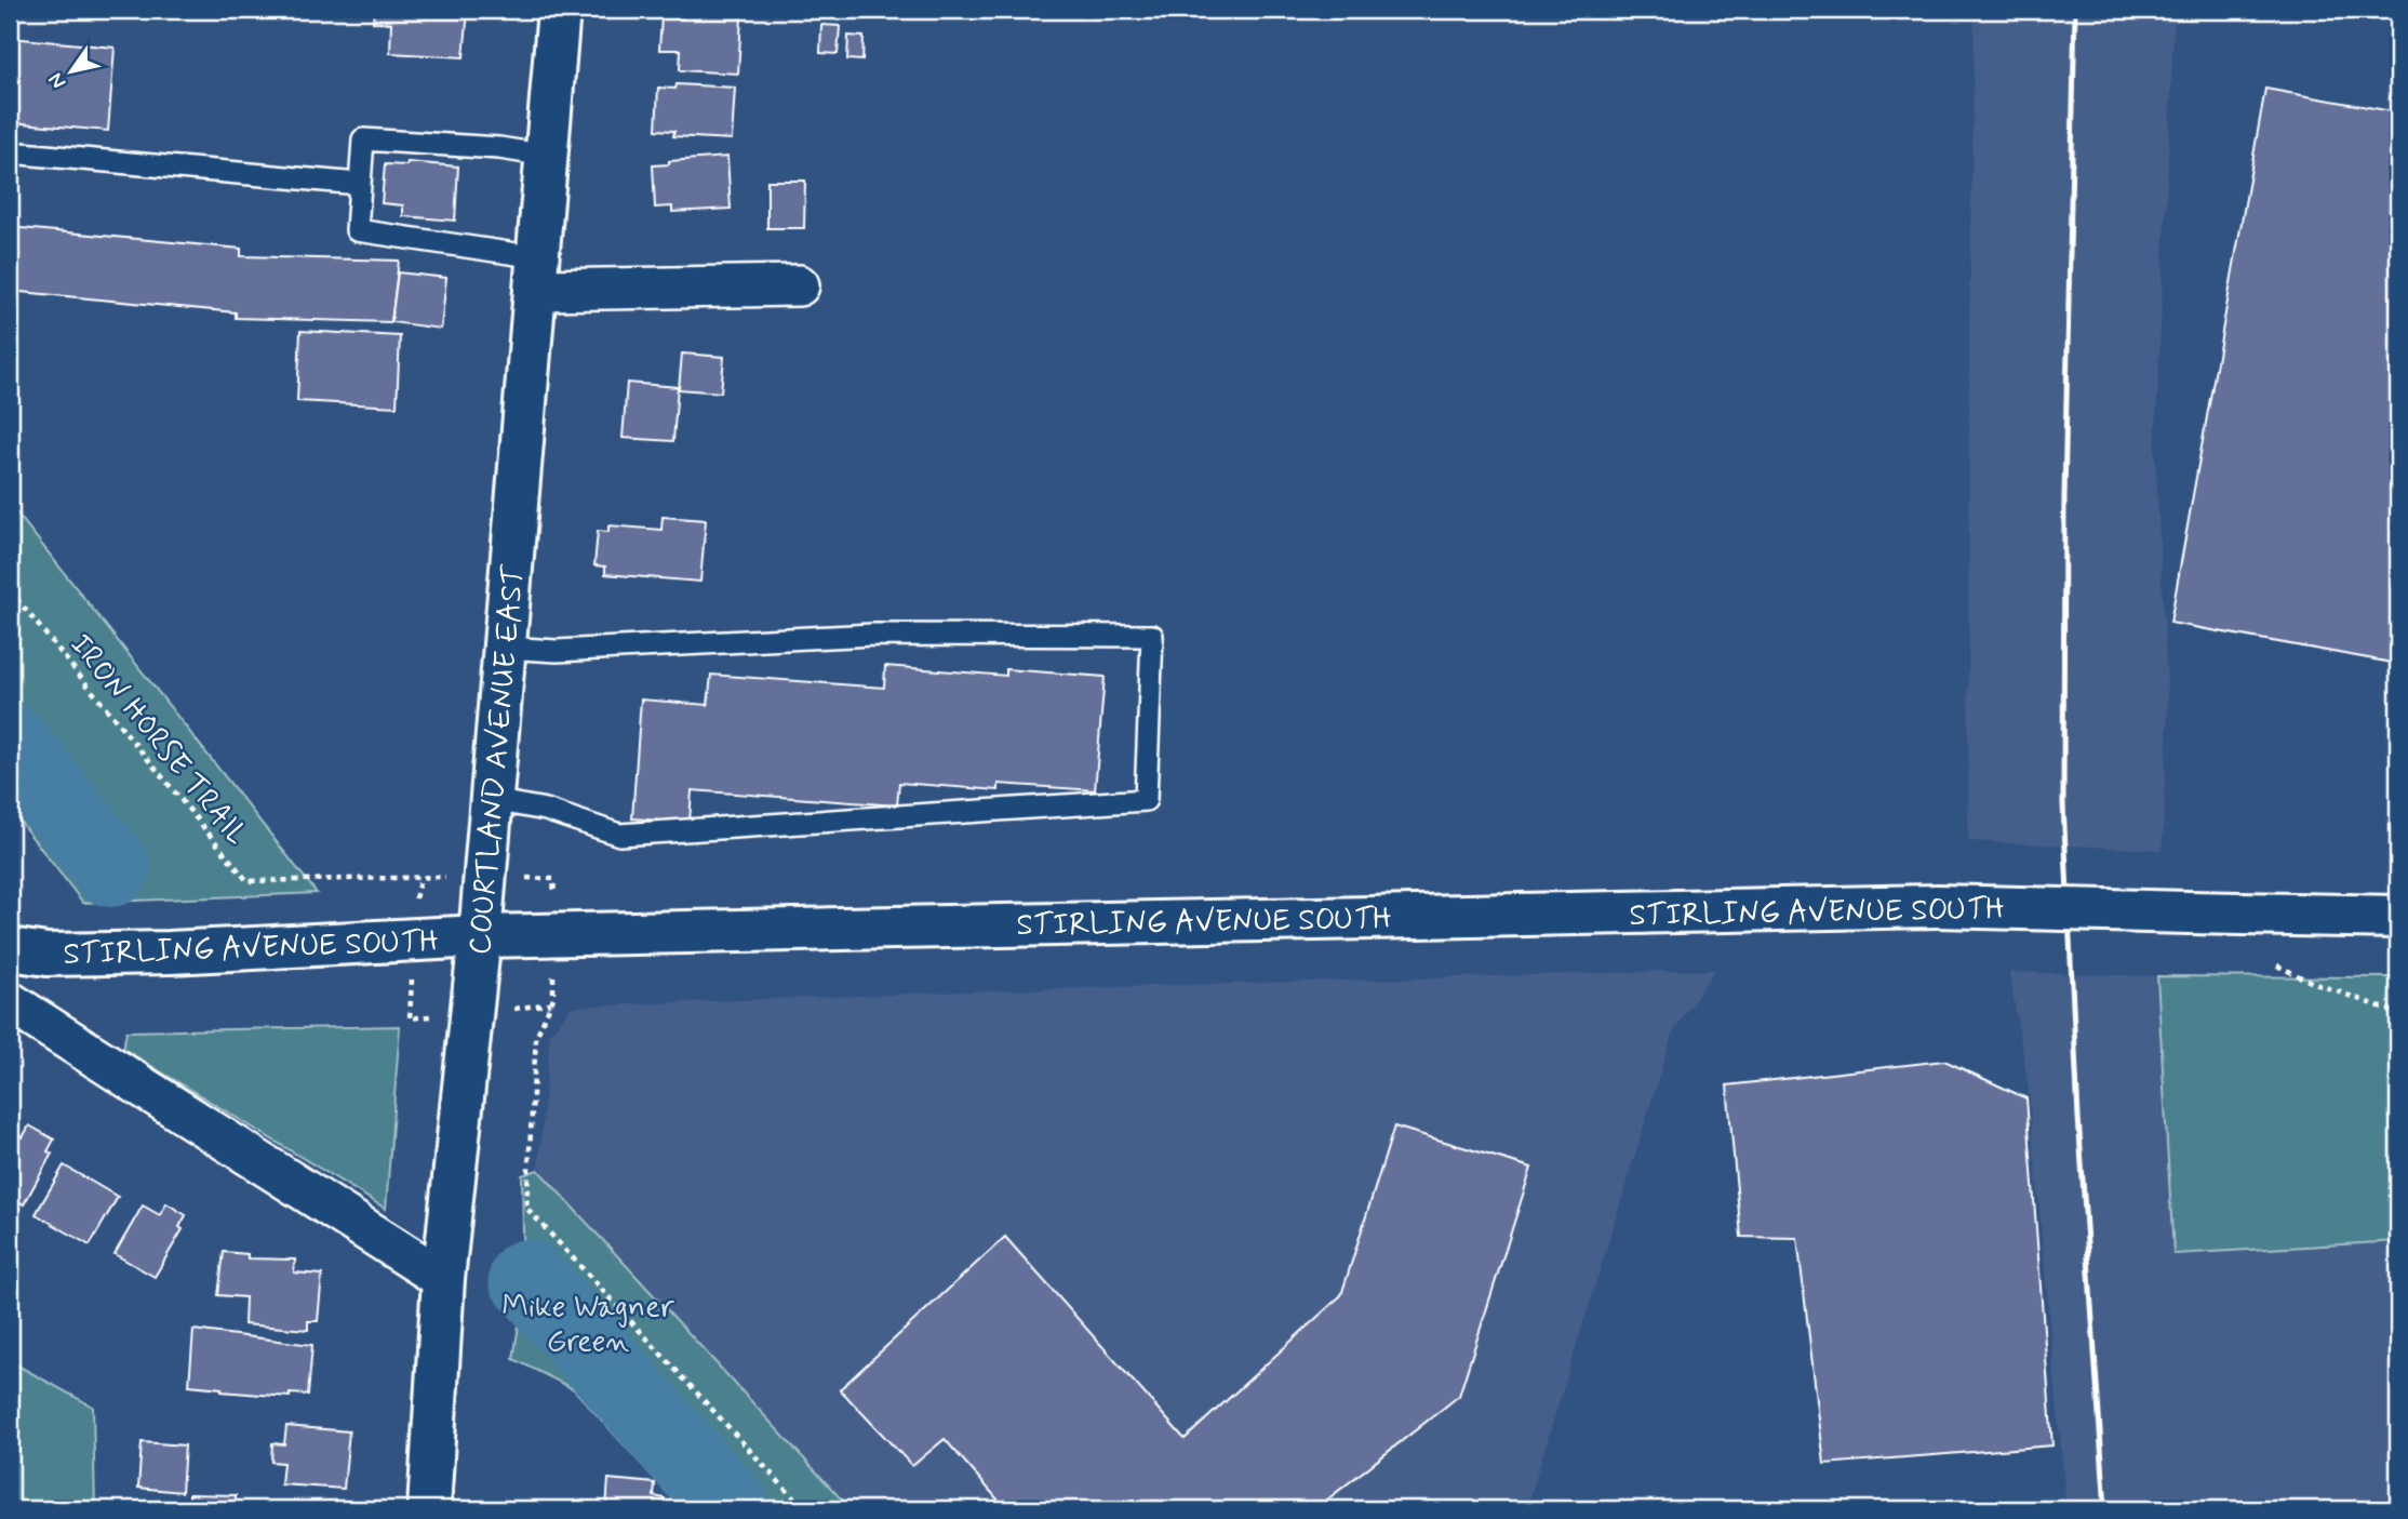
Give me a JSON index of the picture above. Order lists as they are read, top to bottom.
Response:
{
  "streets": {
    "street": ["COURTLAND AVENUE EAST", "STIRLING AVENUE SOUTH"],
    "path": ["IRON HORSE TRAIL"]
  },
  "crossings": [
    ["COURTLAND AVENUE EAST", "STIRLING AVENUE SOUTH"]
  ],
  "parks": ["Mike Wagner Green"],
  "north": "bottom left"
}
